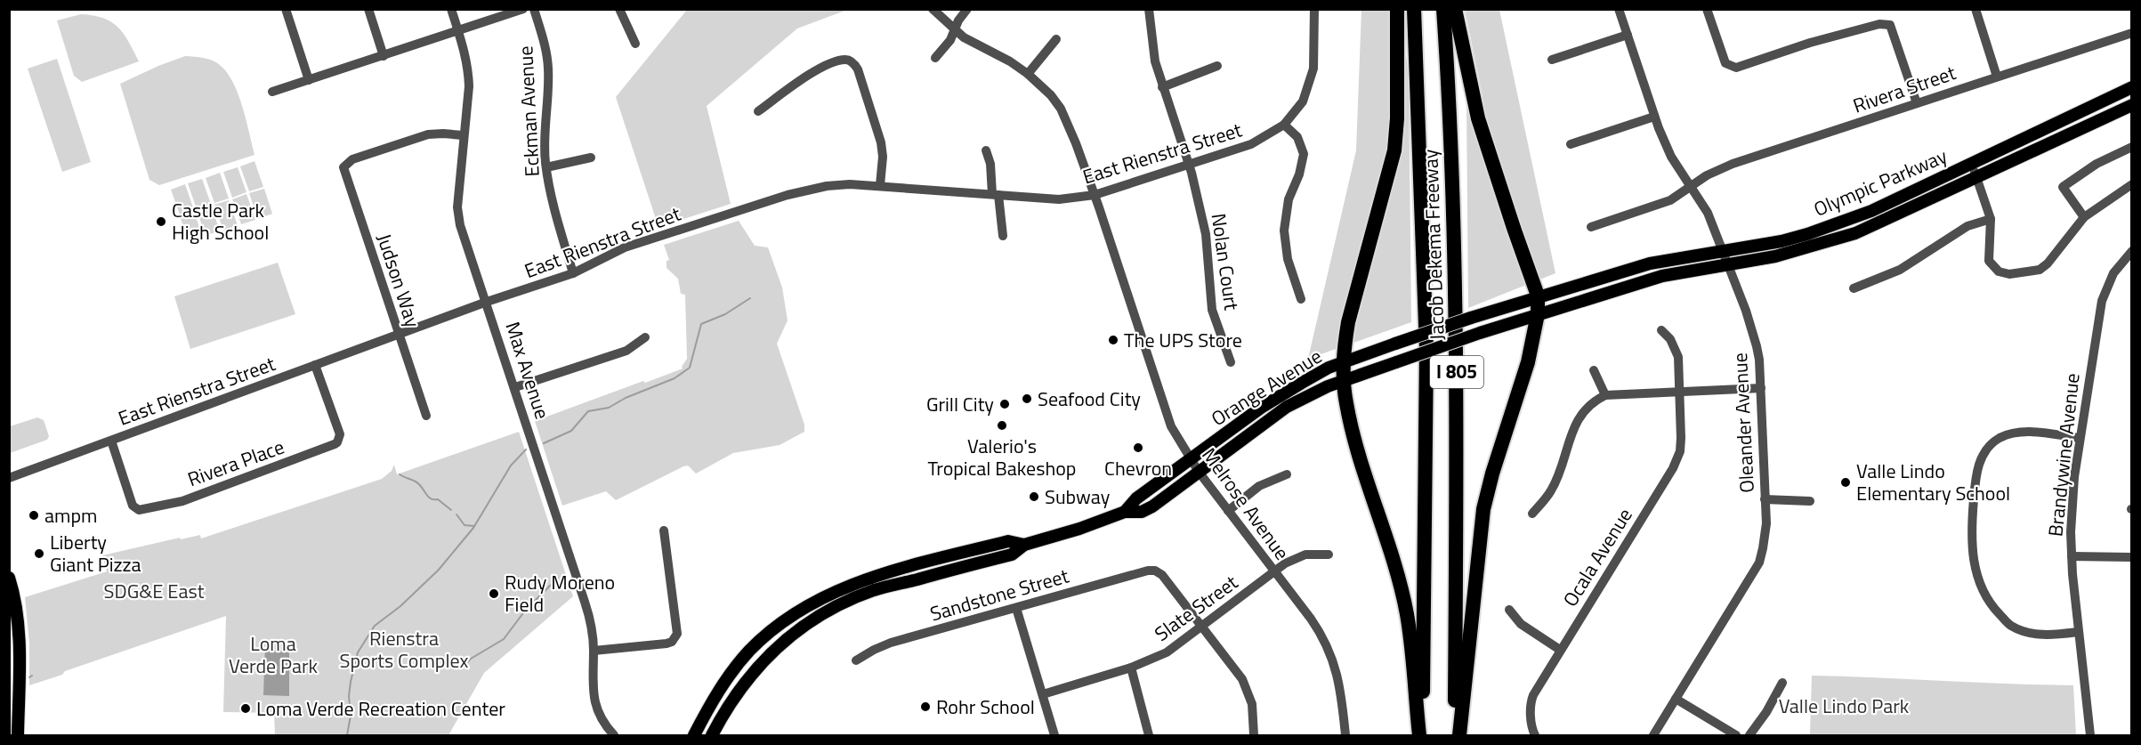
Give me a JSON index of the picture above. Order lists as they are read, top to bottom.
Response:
{
  "streets": {
    "highway": ["Jacob Dekema Freeway", "I 805"],
    "main road": ["Olympic Parkway", "Orange Avenue"],
    "street": [
      "Rivera Street",
      "Eckman Avenue",
      "East Rienstra Street",
      "Nolan Court",
      "Judson Way",
      "Max Avenue",
      "Oleander Avenue",
      "Brandywine Avenue",
      "Rivera Place",
      "Melrose Avenue",
      "Ocala Avenue",
      "Sandstone Street",
      "Slate Street"
    ]
  },
  "crossings": [
    ["Rivera Street", "Oleander Avenue"],
    ["Eckman Avenue", "East Rienstra Street"],
    ["East Rienstra Street", "Nolan Court"],
    ["East Rienstra Street", "Judson Way"],
    ["East Rienstra Street", "Max Avenue"],
    ["East Rienstra Street", "Rivera Place"],
    ["East Rienstra Street", "Melrose Avenue"],
    ["Olympic Parkway", "Orange Avenue"],
    ["Olympic Parkway", "Oleander Avenue"],
    ["Judson Way", "Max Avenue"],
    ["Orange Avenue", "Melrose Avenue"],
    ["Melrose Avenue", "Slate Street"],
    ["Sandstone Street", "Slate Street"]
  ],
  "parks": [
    "SDG&E East",
    "Rienstra Sports Complex",
    "Loma Verde Park",
    "Valle Lindo Park"
  ],
  "places": [
    "Castle Park High School",
    "The UPS Store",
    "Seafood City",
    "Grill City",
    "Valerio's Tropical Bakeshop",
    "Chevron",
    "Valle Lindo Elementary School",
    "Subway",
    "ampm",
    "Liberty Giant Pizza",
    "Rudy Moreno Field",
    "Rohr School",
    "Loma Verde Recreation Center"
  ]
}
